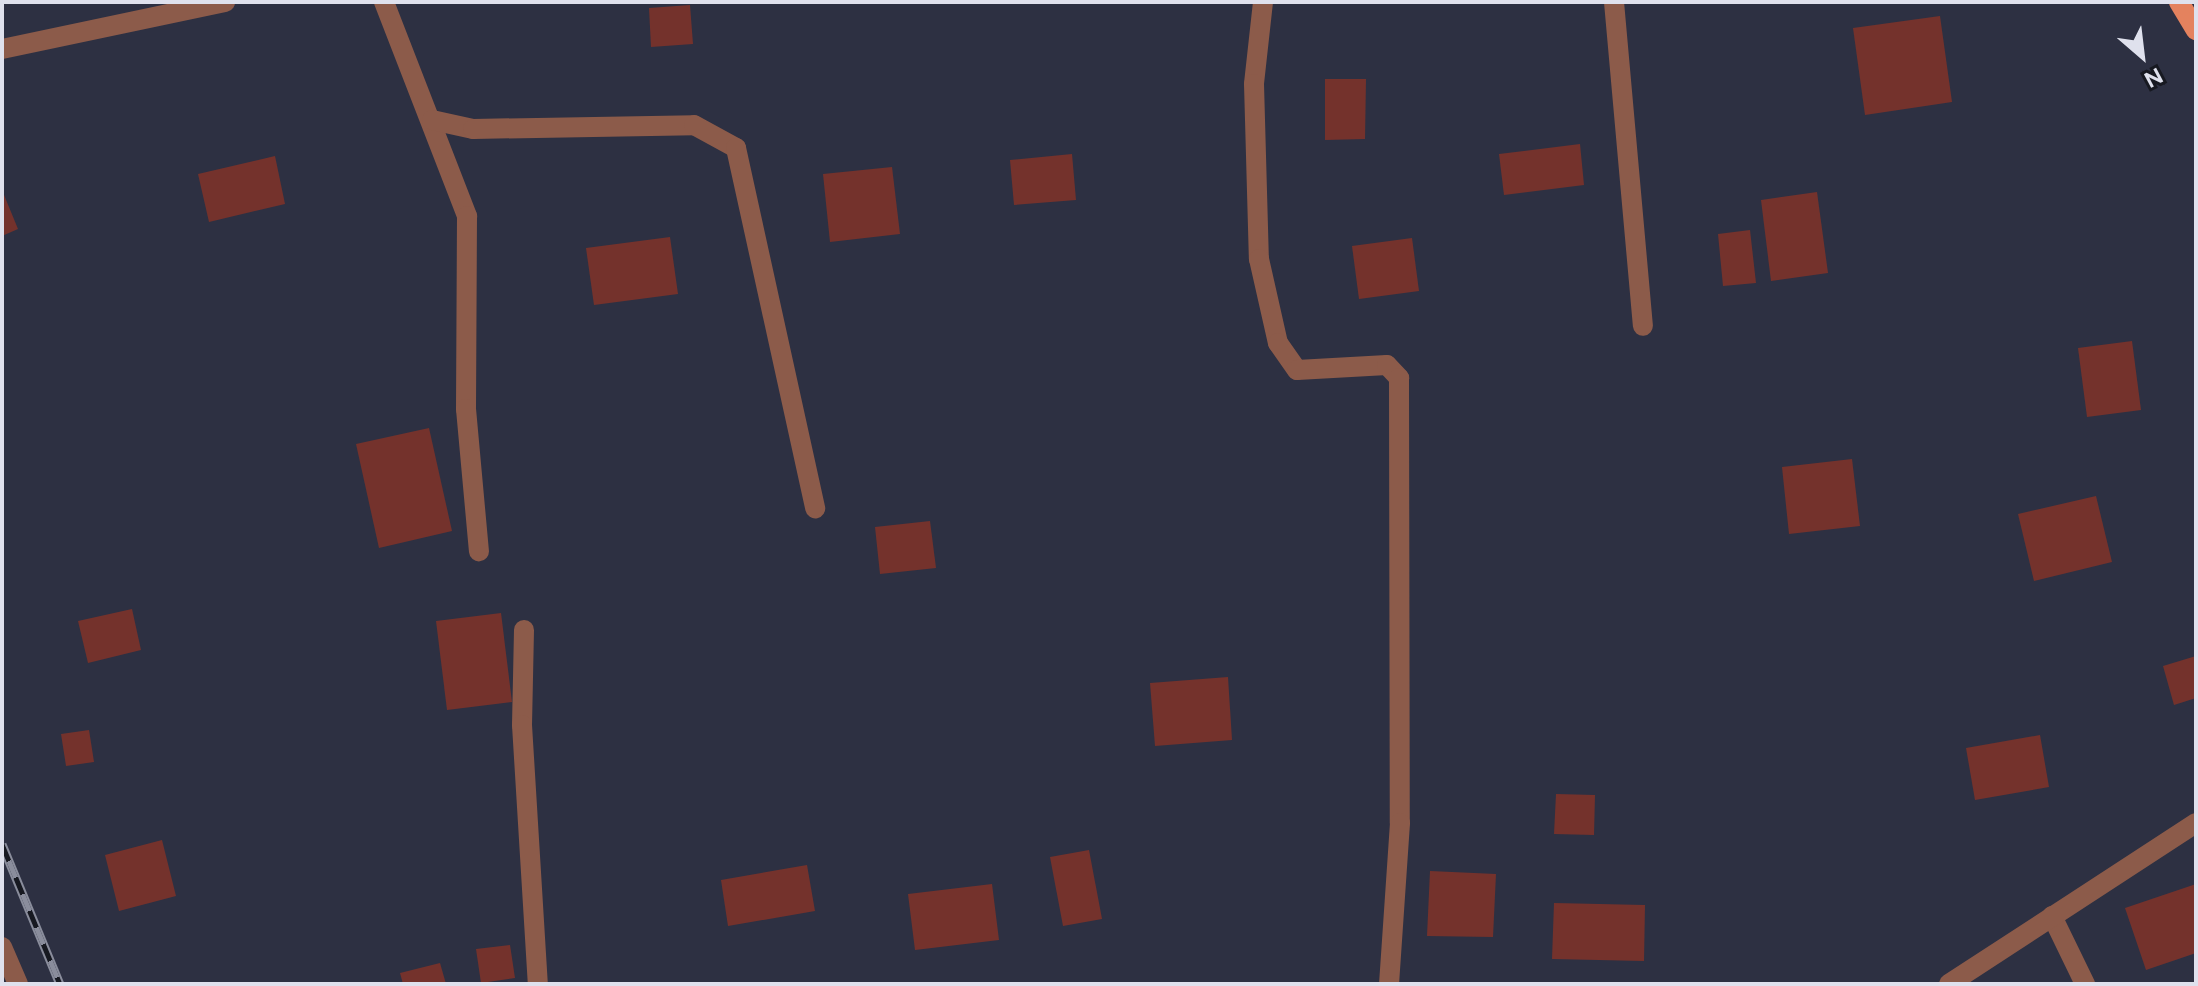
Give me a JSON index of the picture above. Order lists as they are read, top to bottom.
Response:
{
  "north": "bottom right"
}
